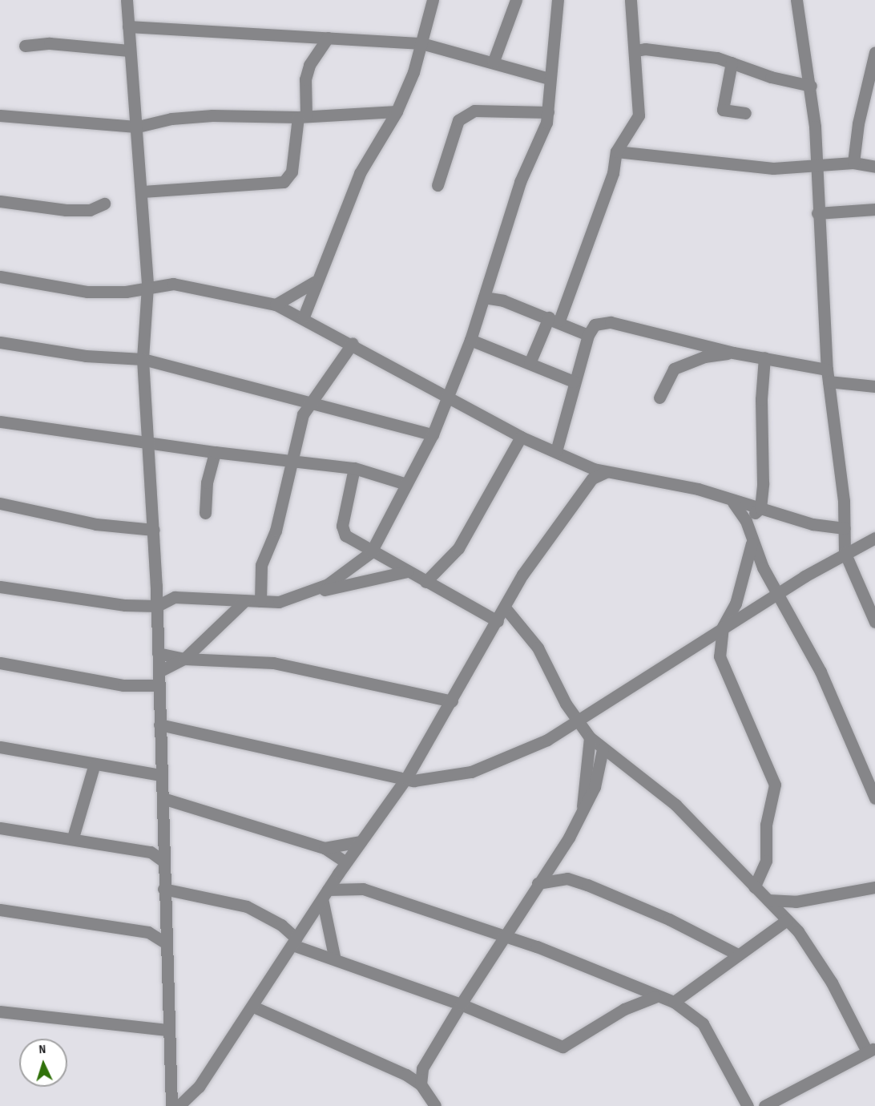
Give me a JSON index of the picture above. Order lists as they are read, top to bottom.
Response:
{
  "north": "top"
}
